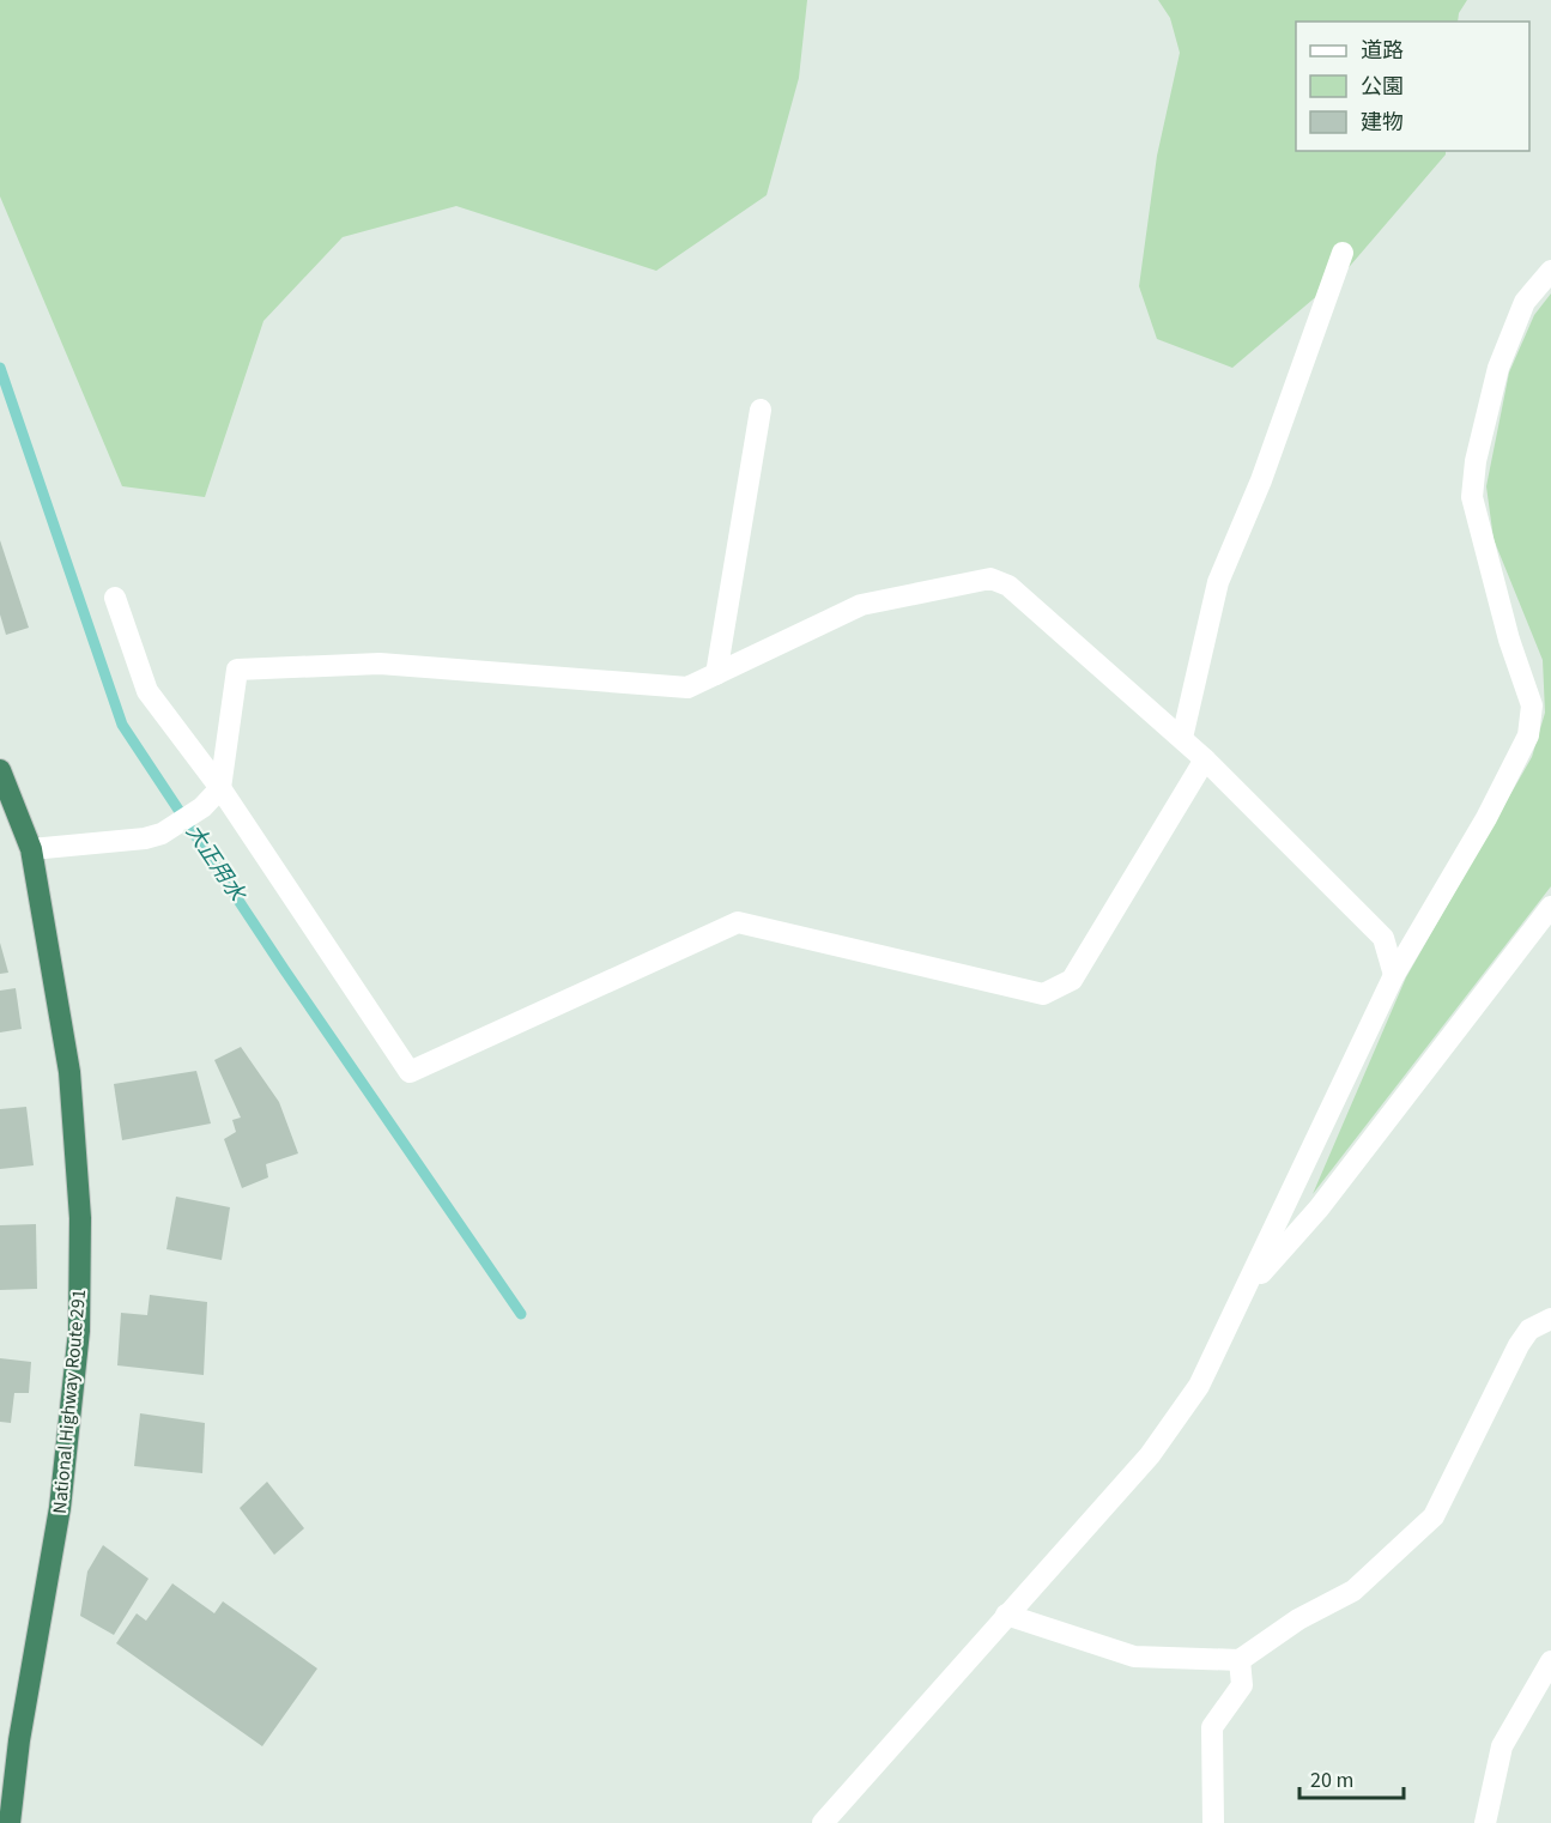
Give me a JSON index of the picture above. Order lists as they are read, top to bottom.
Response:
{
  "streets": {
    "highway": ["National Highway Route 291"]
  },
  "water": ["大正用水"],
  "legend": ["道路", "公園", "建物"],
  "scale_bar": "20 m"
}
